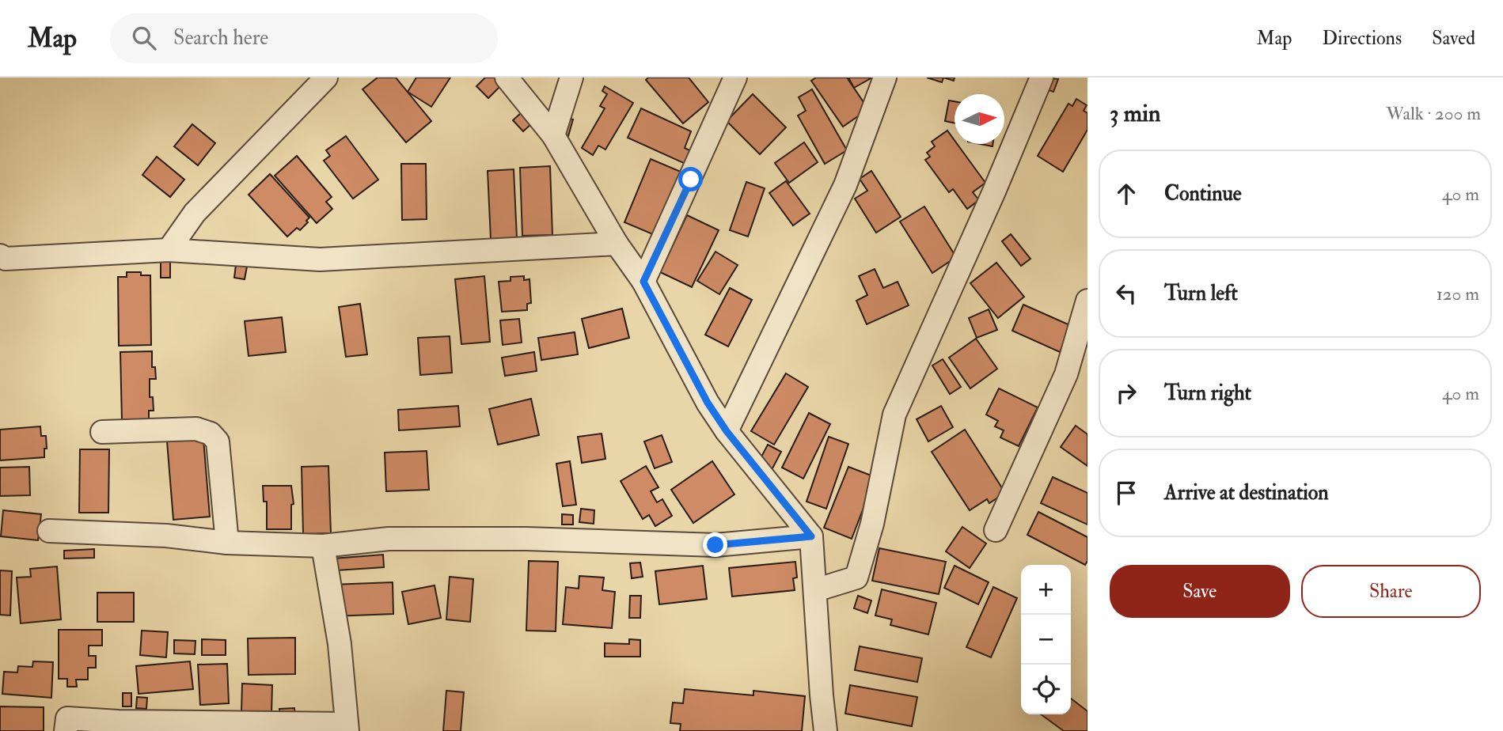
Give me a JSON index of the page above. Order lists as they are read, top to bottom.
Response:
{
  "north": "right",
  "page": {
    "header": "Map",
    "search": "Search here",
    "nav": ["Map", "Directions", "Saved"],
    "heading": ["3 min", "Walk · 200 m"],
    "list": [
      ["Continue", "40 m"],
      ["Turn left", "120 m"],
      ["Turn right", "40 m"],
      "Arrive at destination"
    ],
    "buttons": ["Save", "Share"],
    "map_buttons": ["+", "−"]
  }
}
